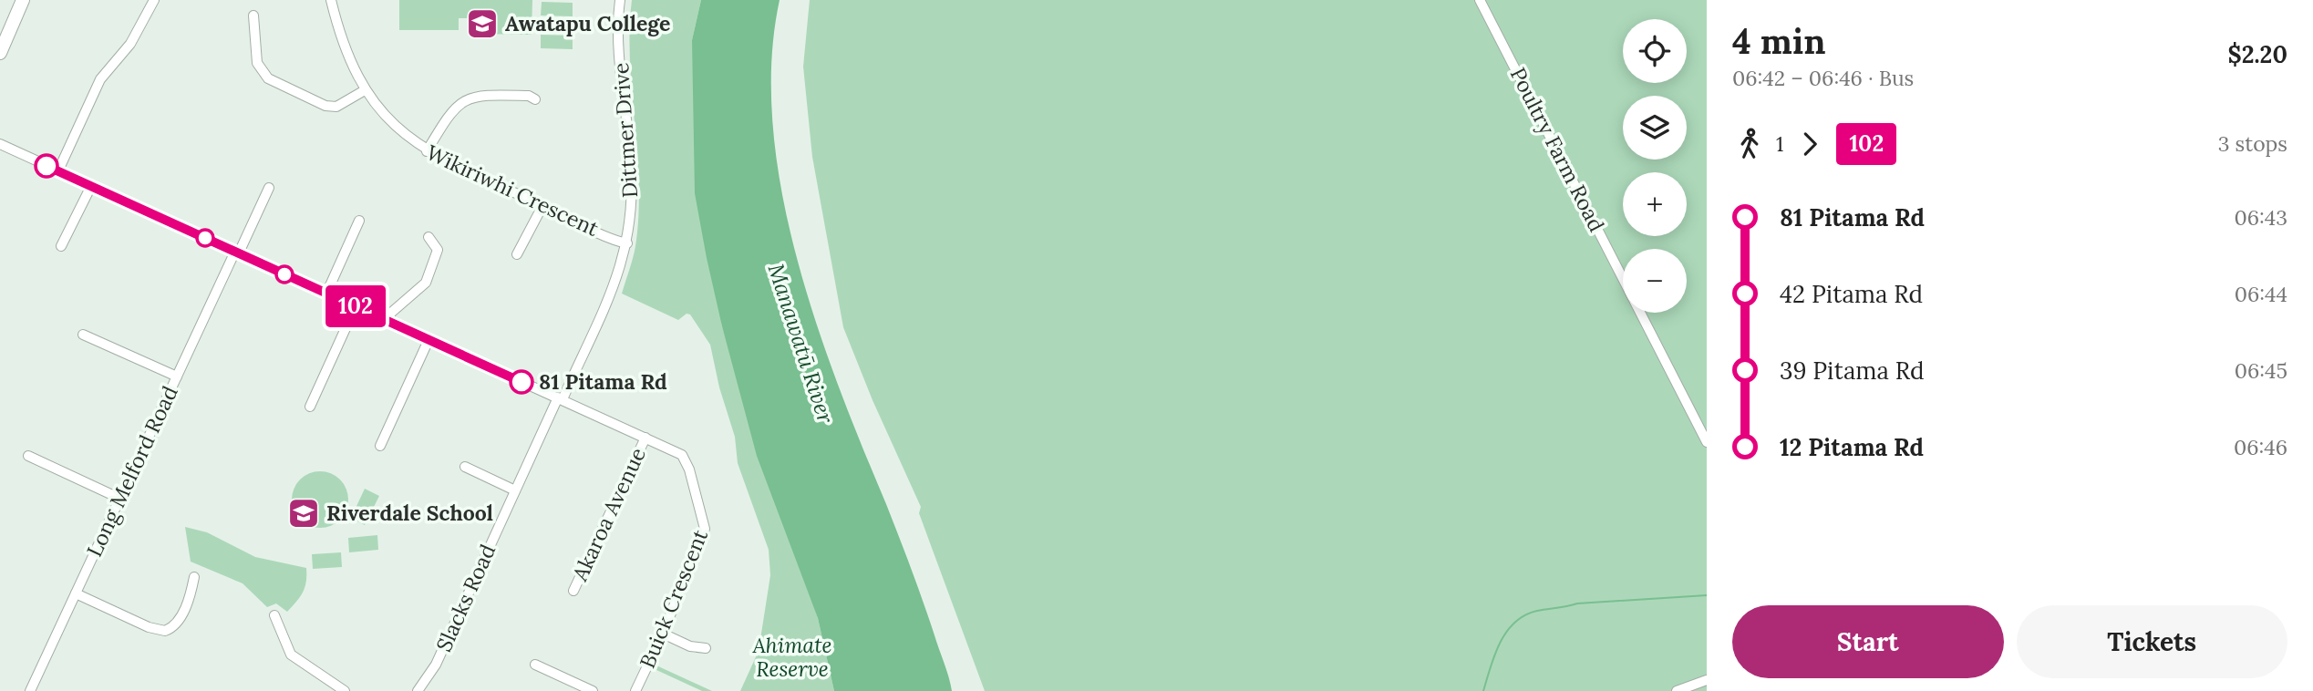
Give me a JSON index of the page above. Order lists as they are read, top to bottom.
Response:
{
  "streets": {
    "street": [
      "Dittmer Drive",
      "Poultry Farm Road",
      "Wikiriwhi Crescent",
      "Long Melford Road",
      "Akaroa Avenue",
      "Slacks Road",
      "Buick Crescent"
    ]
  },
  "crossings": [
    ["Dittmer Drive", "Wikiriwhi Crescent"],
    ["Dittmer Drive", "Slacks Road"],
    ["Dittmer Drive", "Buick Crescent"],
    ["Long Melford Road", "Buick Crescent"],
    ["Akaroa Avenue", "Buick Crescent"],
    ["Slacks Road", "Buick Crescent"]
  ],
  "water": ["Manawatū River"],
  "parks": ["Ahimate Reserve"],
  "places": {
    "school or university": ["Awatapu College", "Riverdale School"],
    "other": ["81 Pitama Rd"]
  },
  "lines": ["bus line 102"],
  "page": {
    "on_map": "102",
    "heading": ["4 min", "06:42 – 06:46 · Bus", "$2.20"],
    "map_buttons": ["+", "−"],
    "legs": ["1", "102", "3 stops"],
    "list": [
      {
        "name": "81 Pitama Rd",
        "value": "06:43"
      },
      {
        "name": "42 Pitama Rd",
        "value": "06:44"
      },
      {
        "name": "39 Pitama Rd",
        "value": "06:45"
      },
      {
        "name": "12 Pitama Rd",
        "value": "06:46"
      }
    ],
    "buttons": ["Start", "Tickets"]
  }
}
